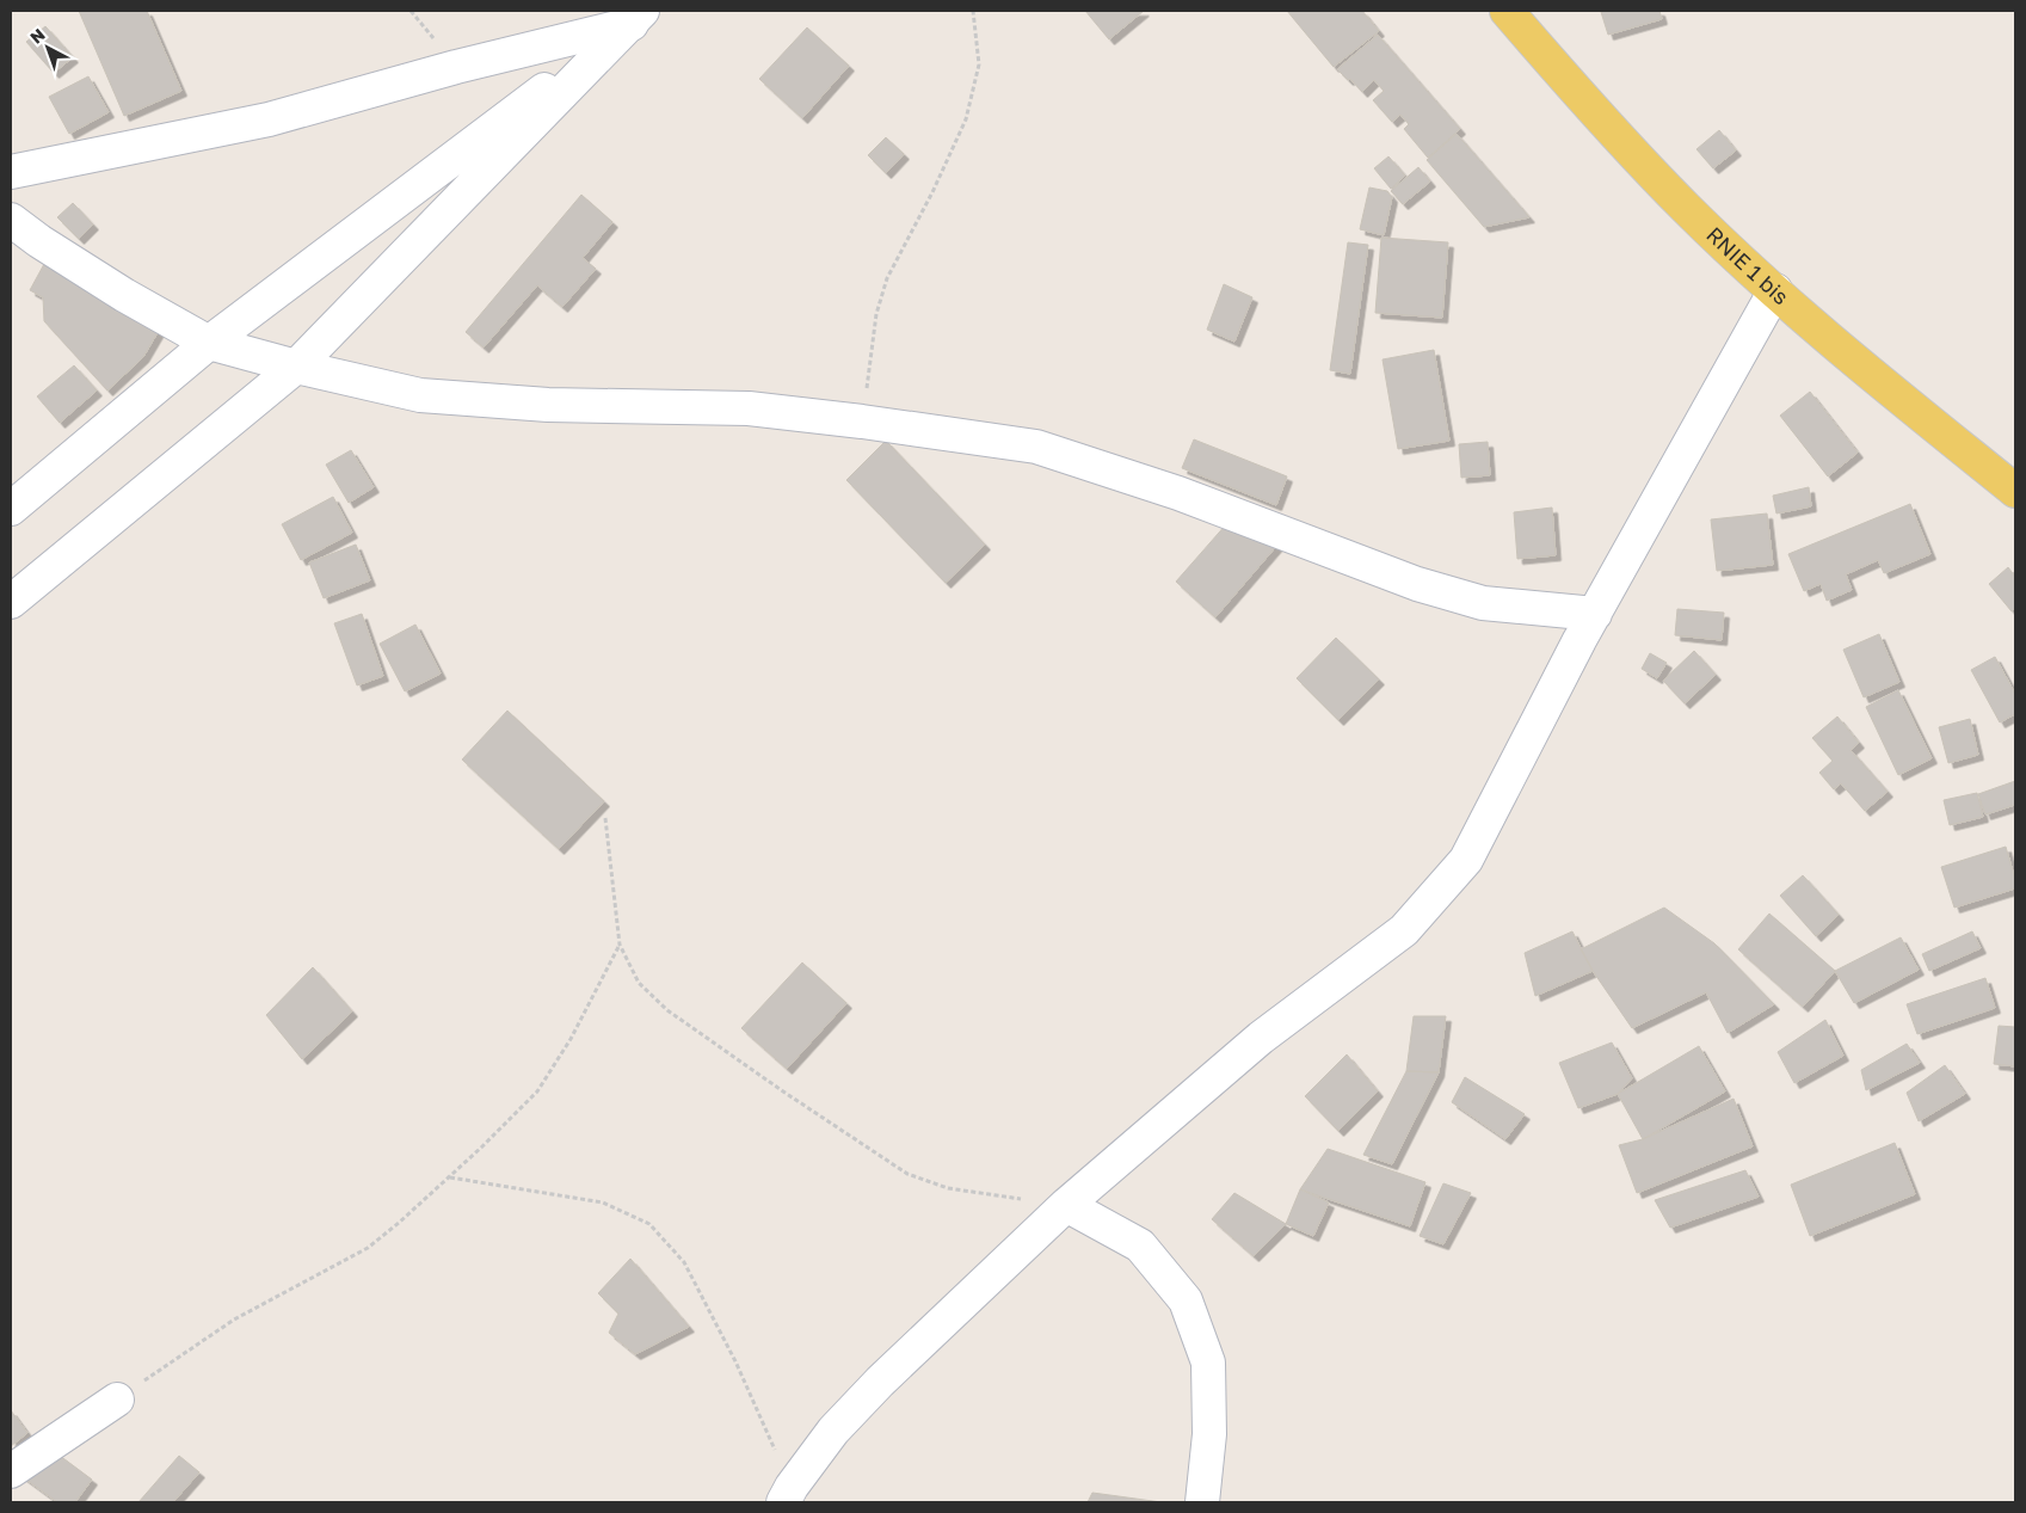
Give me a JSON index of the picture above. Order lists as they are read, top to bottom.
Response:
{
  "streets": {
    "main road": ["RNIE 1 bis"]
  },
  "north": "top left"
}
